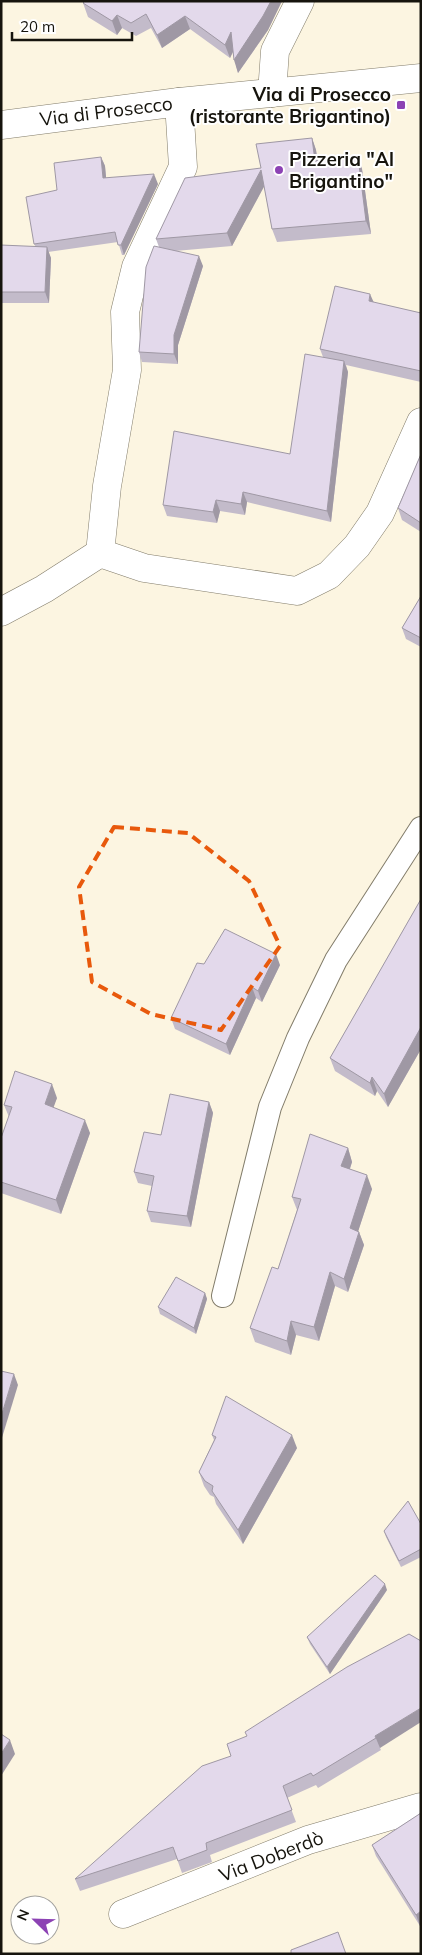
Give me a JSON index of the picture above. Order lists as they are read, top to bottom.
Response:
{
  "streets": {
    "street": ["Via di Prosecco", "Via Doberdò"]
  },
  "places": {
    "transit": ["Via di Prosecco (ristorante Brigantino)"],
    "other": ["Pizzeria \"Al Brigantino\""]
  },
  "scale_bar": "20 m",
  "north": "top left"
}
